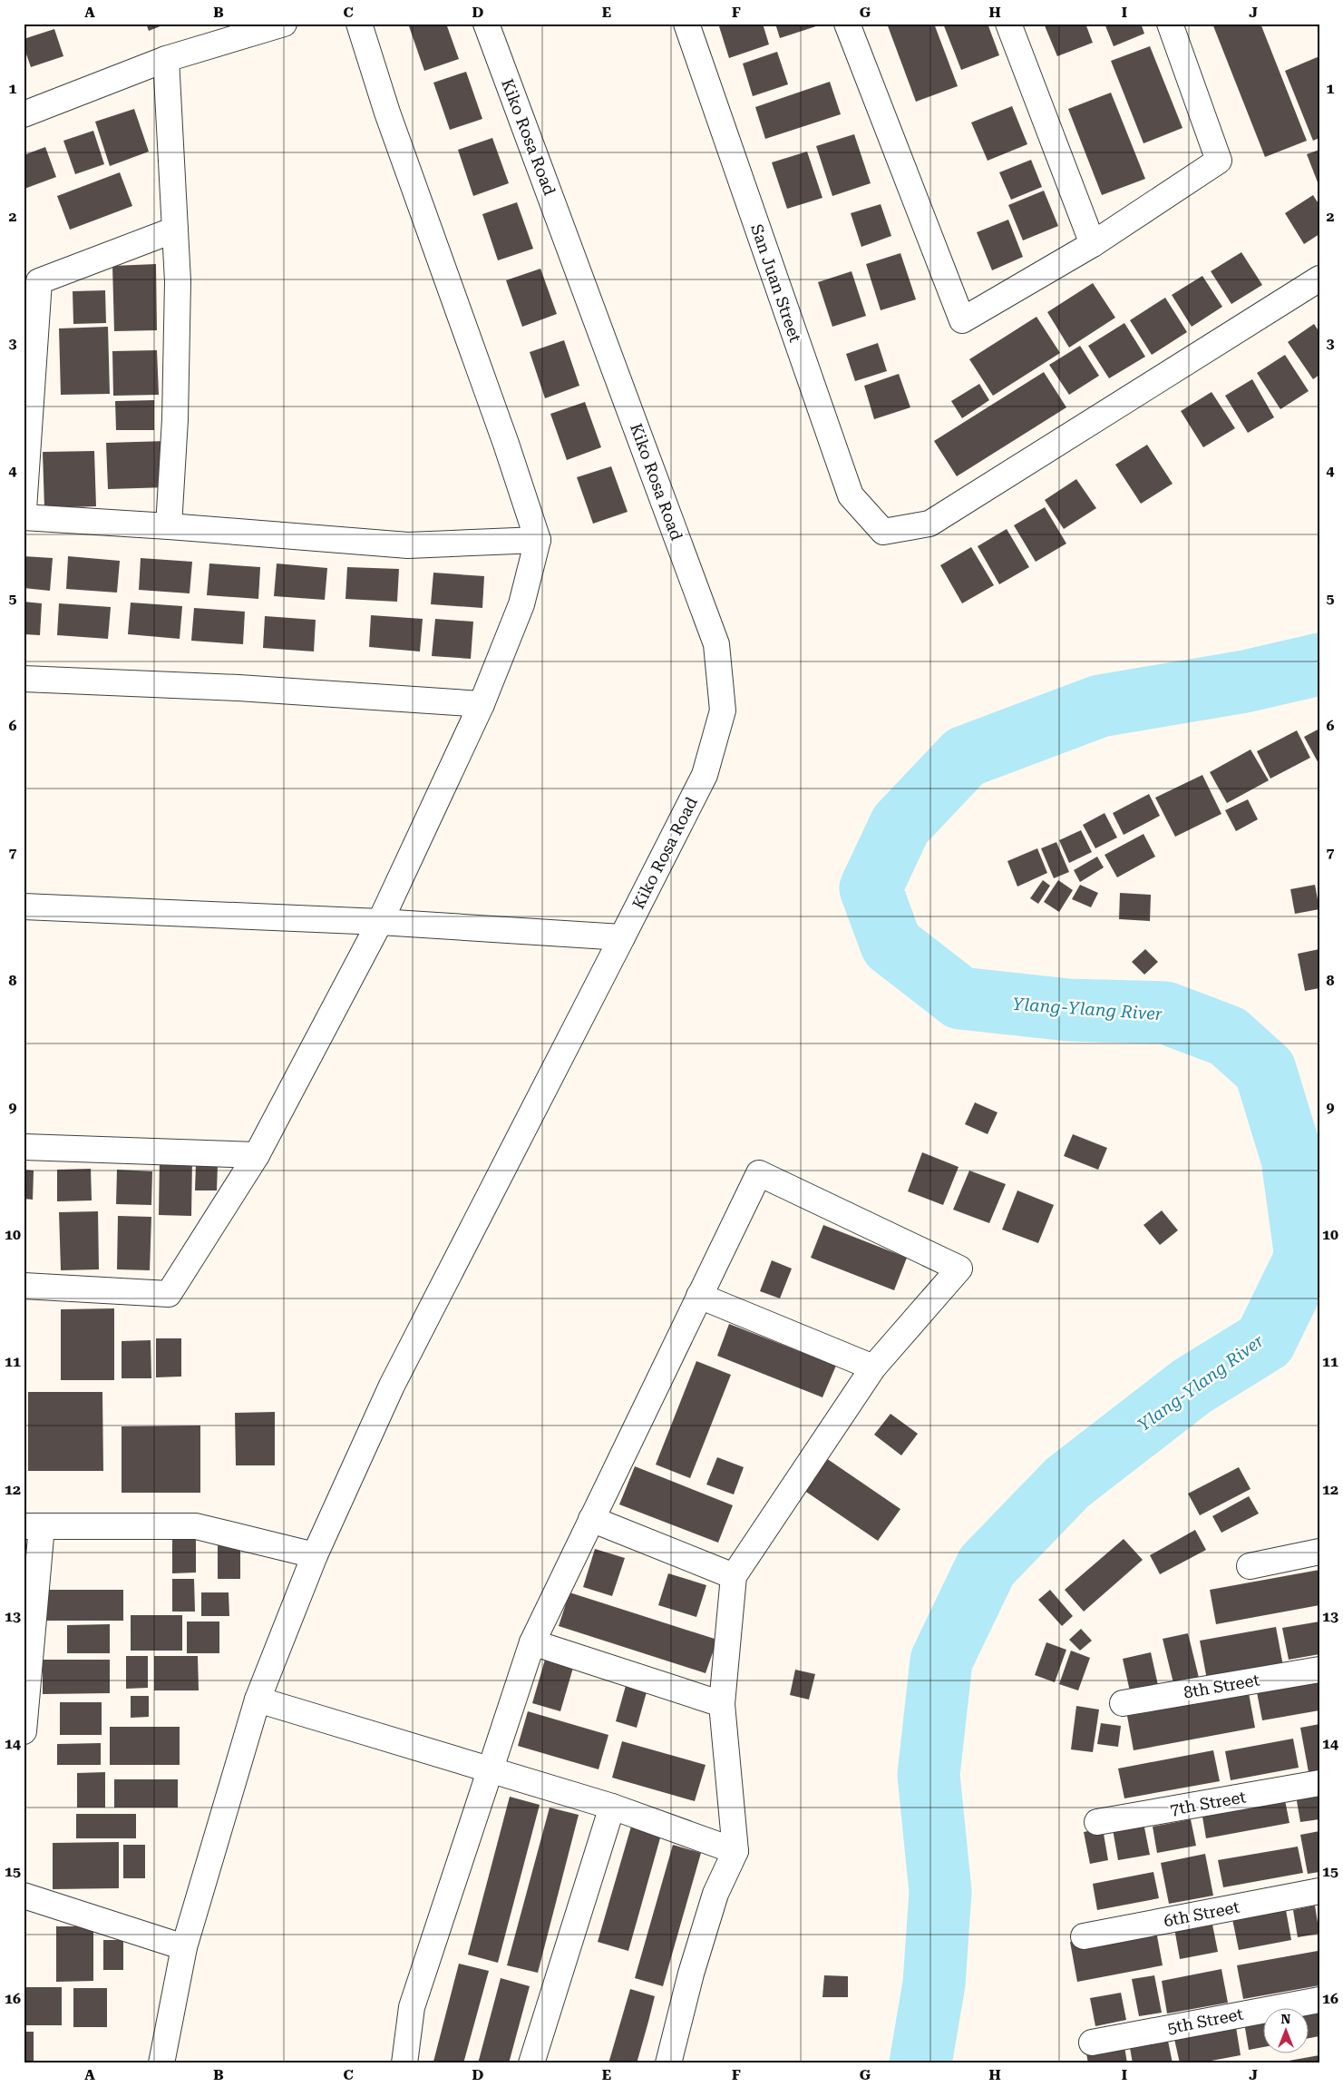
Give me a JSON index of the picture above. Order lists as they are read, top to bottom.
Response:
{
  "streets": {
    "street": [
      "Kiko Rosa Road",
      "San Juan Street",
      "8th Street",
      "7th Street",
      "6th Street",
      "5th Street"
    ]
  },
  "water": ["Ylang-Ylang River"],
  "north": "top",
  "grid": {
    "columns": [
      "A",
      "B",
      "C",
      "D",
      "E",
      "F",
      "G",
      "H",
      "I",
      "J"
    ],
    "rows": [
      "1",
      "2",
      "3",
      "4",
      "5",
      "6",
      "7",
      "8",
      "9",
      "10",
      "11",
      "12",
      "13",
      "14",
      "15",
      "16"
    ]
  }
}
